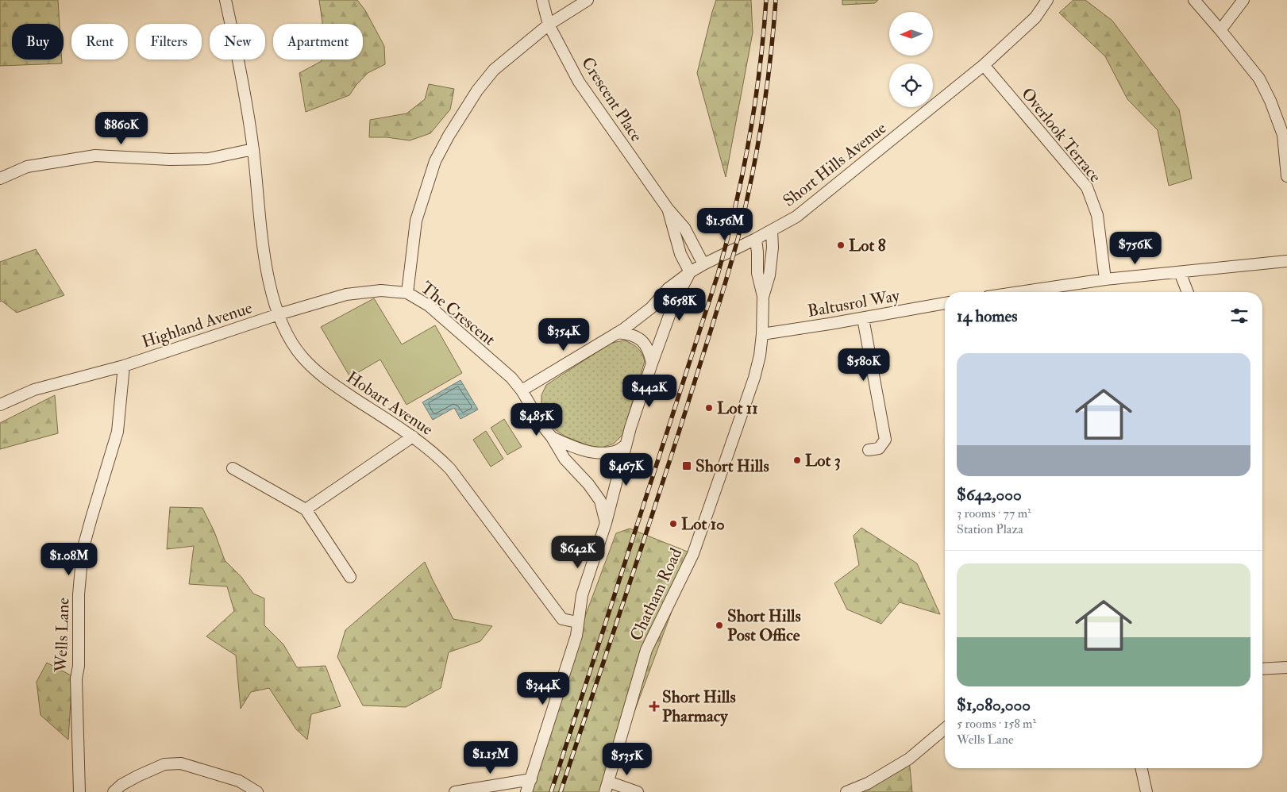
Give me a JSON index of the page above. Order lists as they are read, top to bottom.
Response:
{
  "streets": {
    "street": [
      "Crescent Place",
      "Overlook Terrace",
      "Short Hills Avenue",
      "Baltusrol Way",
      "The Crescent",
      "Highland Avenue",
      "Hobart Avenue",
      "Chatham Road",
      "Wells Lane"
    ]
  },
  "crossings": [
    ["Crescent Place", "Short Hills Avenue"],
    ["Crescent Place", "The Crescent"],
    ["Overlook Terrace", "Short Hills Avenue"],
    ["Short Hills Avenue", "The Crescent"],
    ["Short Hills Avenue", "Chatham Road"],
    ["Baltusrol Way", "Chatham Road"],
    ["The Crescent", "Highland Avenue"],
    ["Highland Avenue", "Hobart Avenue"],
    ["Highland Avenue", "Wells Lane"]
  ],
  "places": {
    "other": [
      "Lot 8",
      "Lot 11",
      "Lot 3",
      "Lot 10",
      "Short Hills Post Office"
    ],
    "transit": ["Short Hills"],
    "health": ["Short Hills Pharmacy"]
  },
  "north": "left",
  "page": {
    "chip": [
      "Buy",
      "Rent",
      "Filters",
      "New",
      "Apartment"
    ],
    "price": [
      "$860K",
      "$1.56M",
      "$756K",
      "$658K",
      "$354K",
      "$580K",
      "$442K",
      "$485K",
      "$467K",
      "$642K",
      "$1.08M",
      "$344K",
      "$1.15M",
      "$535K"
    ],
    "heading": "14 homes",
    "list": [
      {
        "name": "$642,000",
        "note": "3 rooms · 77 m² · Station Plaza"
      },
      {
        "name": "$1,080,000",
        "note": "5 rooms · 158 m² · Wells Lane"
      }
    ]
  }
}
